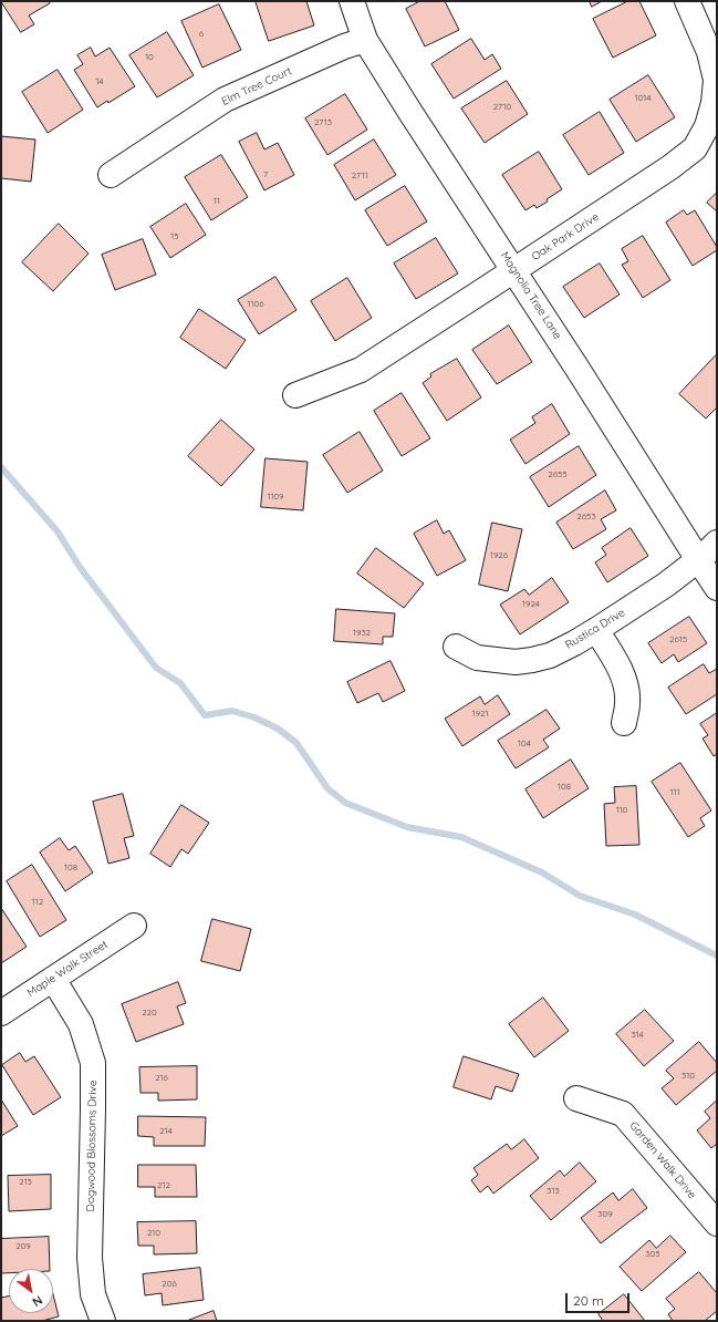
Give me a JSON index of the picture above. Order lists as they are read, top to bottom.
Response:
{
  "streets": {
    "street": [
      "Elm Tree Court",
      "Oak Park Drive",
      "Magnolia Tree Lane",
      "Rustica Drive",
      "Maple Walk Street",
      "Dogwood Blossoms Drive",
      "Garden Walk Drive"
    ]
  },
  "crossings": [
    ["Elm Tree Court", "Magnolia Tree Lane"],
    ["Oak Park Drive", "Magnolia Tree Lane"],
    ["Magnolia Tree Lane", "Rustica Drive"],
    ["Maple Walk Street", "Dogwood Blossoms Drive"]
  ],
  "house_numbers": [
    "6",
    "10",
    "14",
    "1014",
    "2710",
    "2713",
    "7",
    "2711",
    "11",
    "15",
    "1106",
    "2655",
    "1109",
    "2653",
    "1926",
    "1924",
    "1932",
    "2615",
    "1921",
    "104",
    "108",
    "111",
    "110",
    "108",
    "112",
    "220",
    "314",
    "310",
    "216",
    "214",
    "213",
    "212",
    "313",
    "309",
    "210",
    "209",
    "305",
    "206"
  ],
  "scale_bar": "20 m",
  "north": "bottom right"
}
